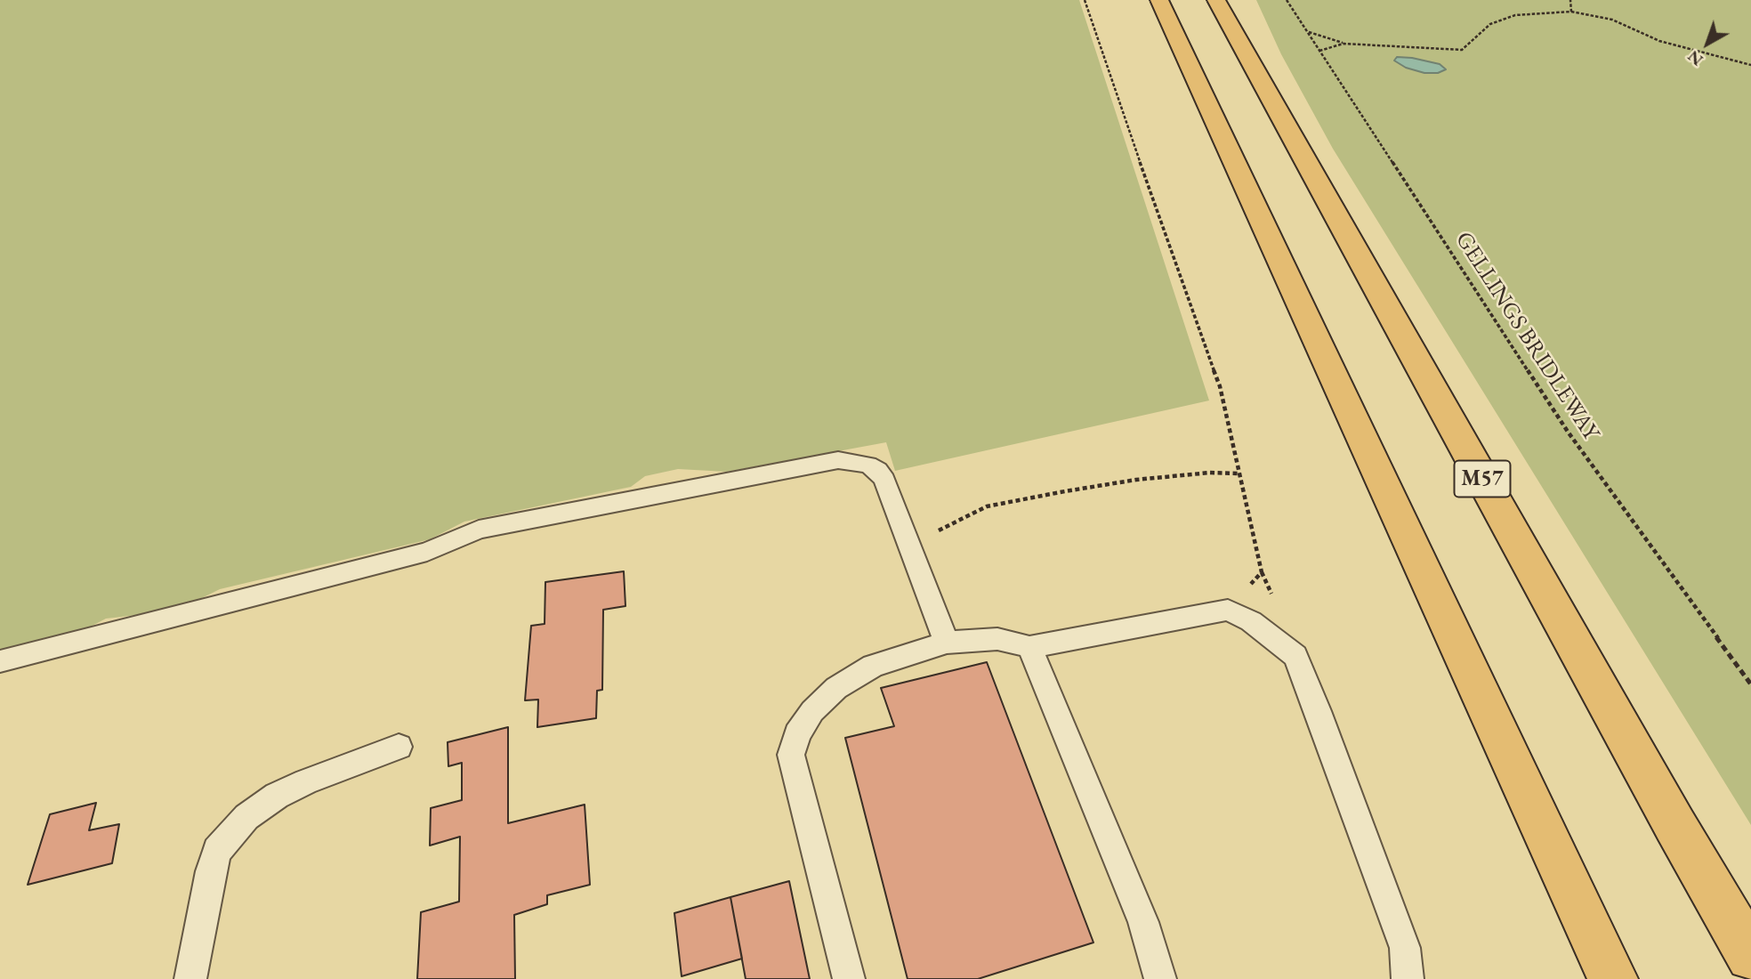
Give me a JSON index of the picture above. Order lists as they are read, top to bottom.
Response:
{
  "streets": {
    "highway": ["M57"],
    "path": ["GELLINGS BRIDLEWAY"]
  },
  "north": "bottom left"
}
